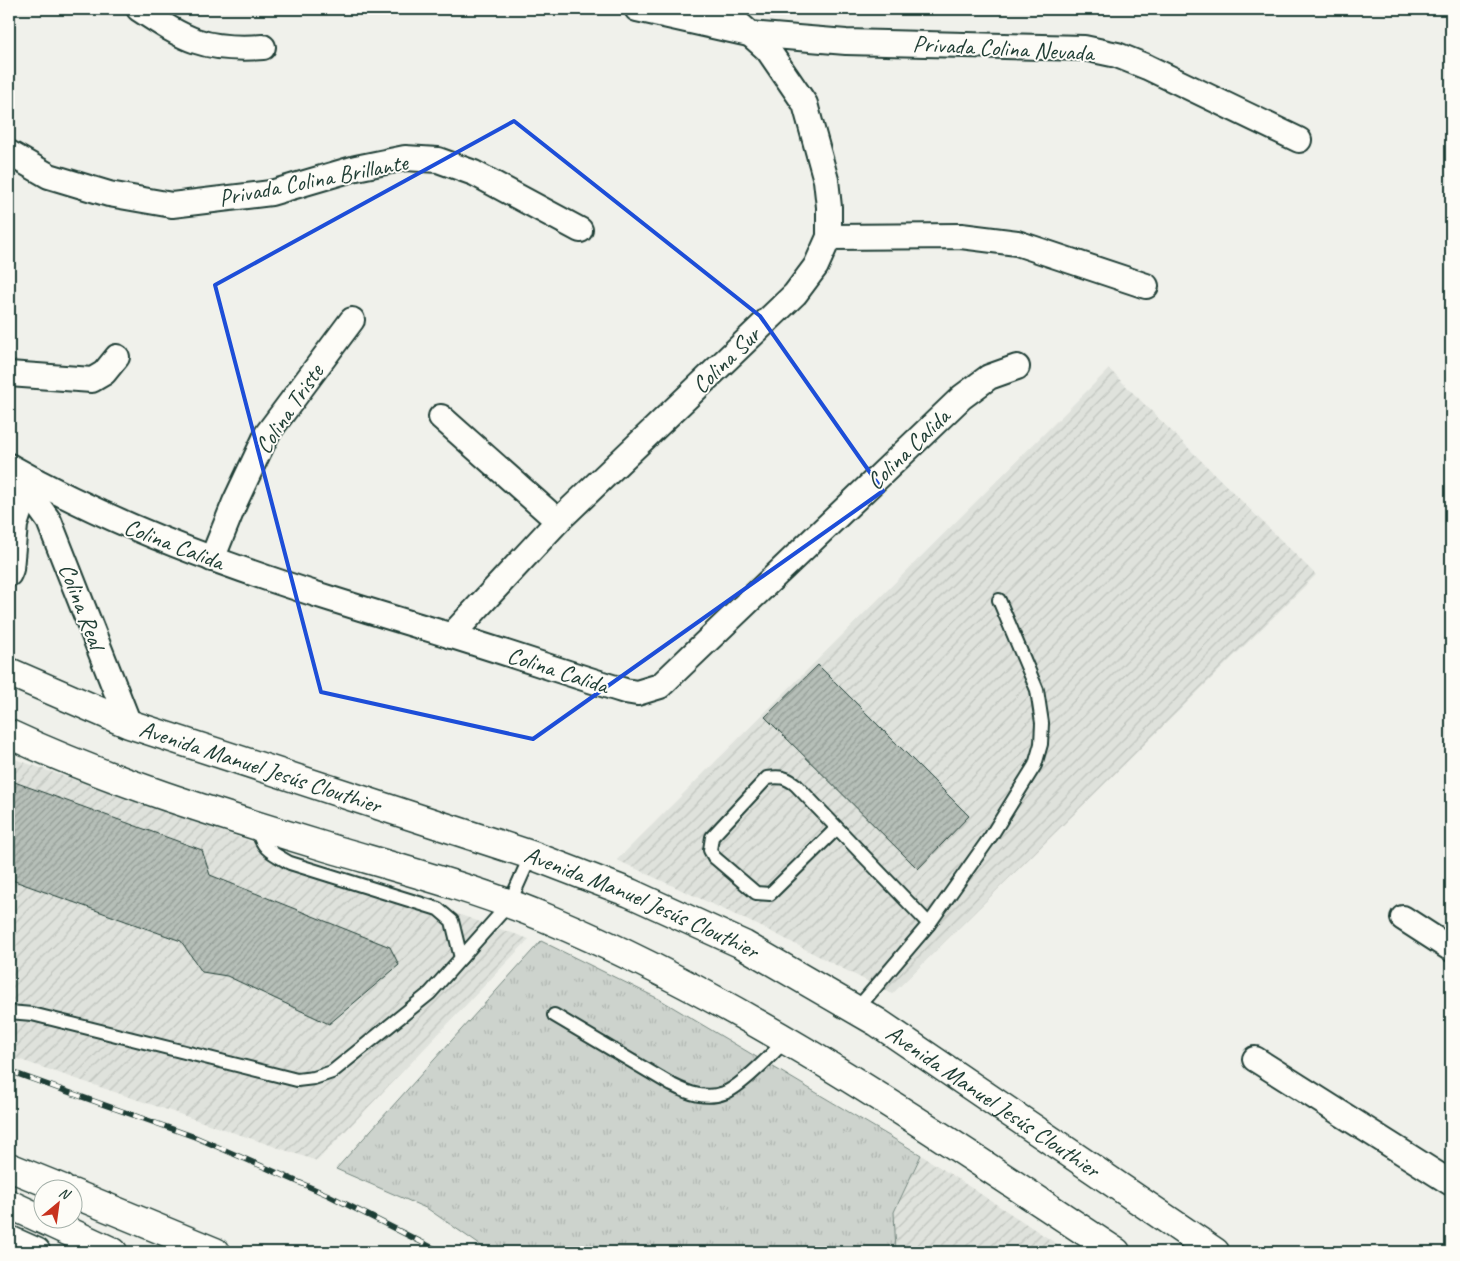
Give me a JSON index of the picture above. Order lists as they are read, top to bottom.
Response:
{
  "streets": {
    "main road": ["Avenida Manuel Jesús Clouthier"],
    "street": [
      "Privada Colina Nevada",
      "Privada Colina Brillante",
      "Colina Sur",
      "Colina Triste",
      "Colina Calida",
      "Colina Real"
    ]
  },
  "crossings": [
    ["Privada Colina Nevada", "Colina Sur"],
    ["Colina Sur", "Colina Calida"],
    ["Colina Triste", "Colina Calida"],
    ["Colina Calida", "Colina Real"],
    ["Colina Real", "Avenida Manuel Jesús Clouthier"]
  ],
  "north": "top right"
}
